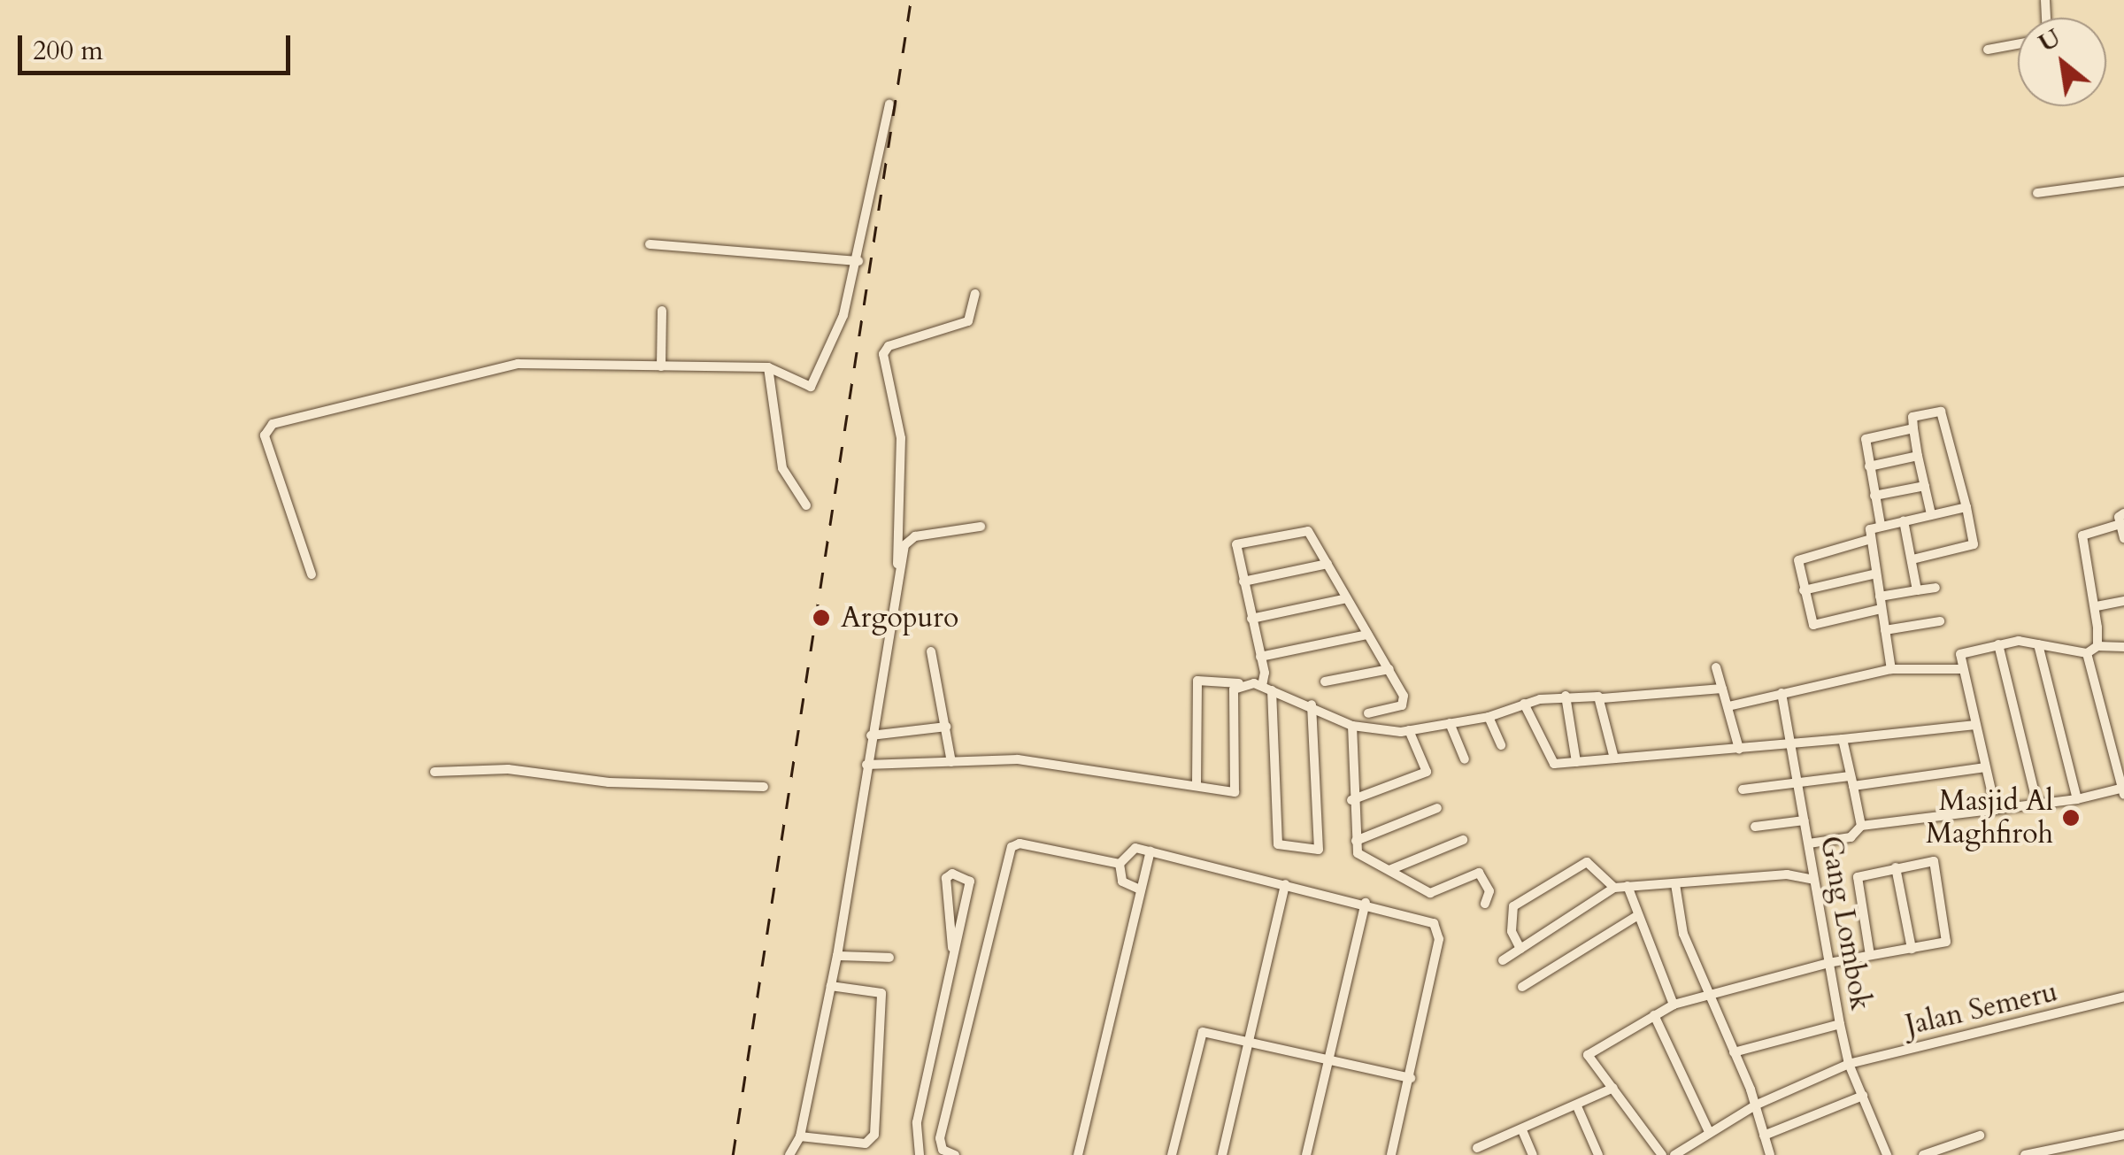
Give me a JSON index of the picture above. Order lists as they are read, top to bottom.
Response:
{
  "streets": {
    "street": ["Gang Lombok", "Jalan Semeru"]
  },
  "crossings": [
    ["Gang Lombok", "Jalan Semeru"]
  ],
  "places": ["Argopuro", "Masjid Al Maghfiroh"],
  "scale_bar": "200 m",
  "north": "top left"
}
